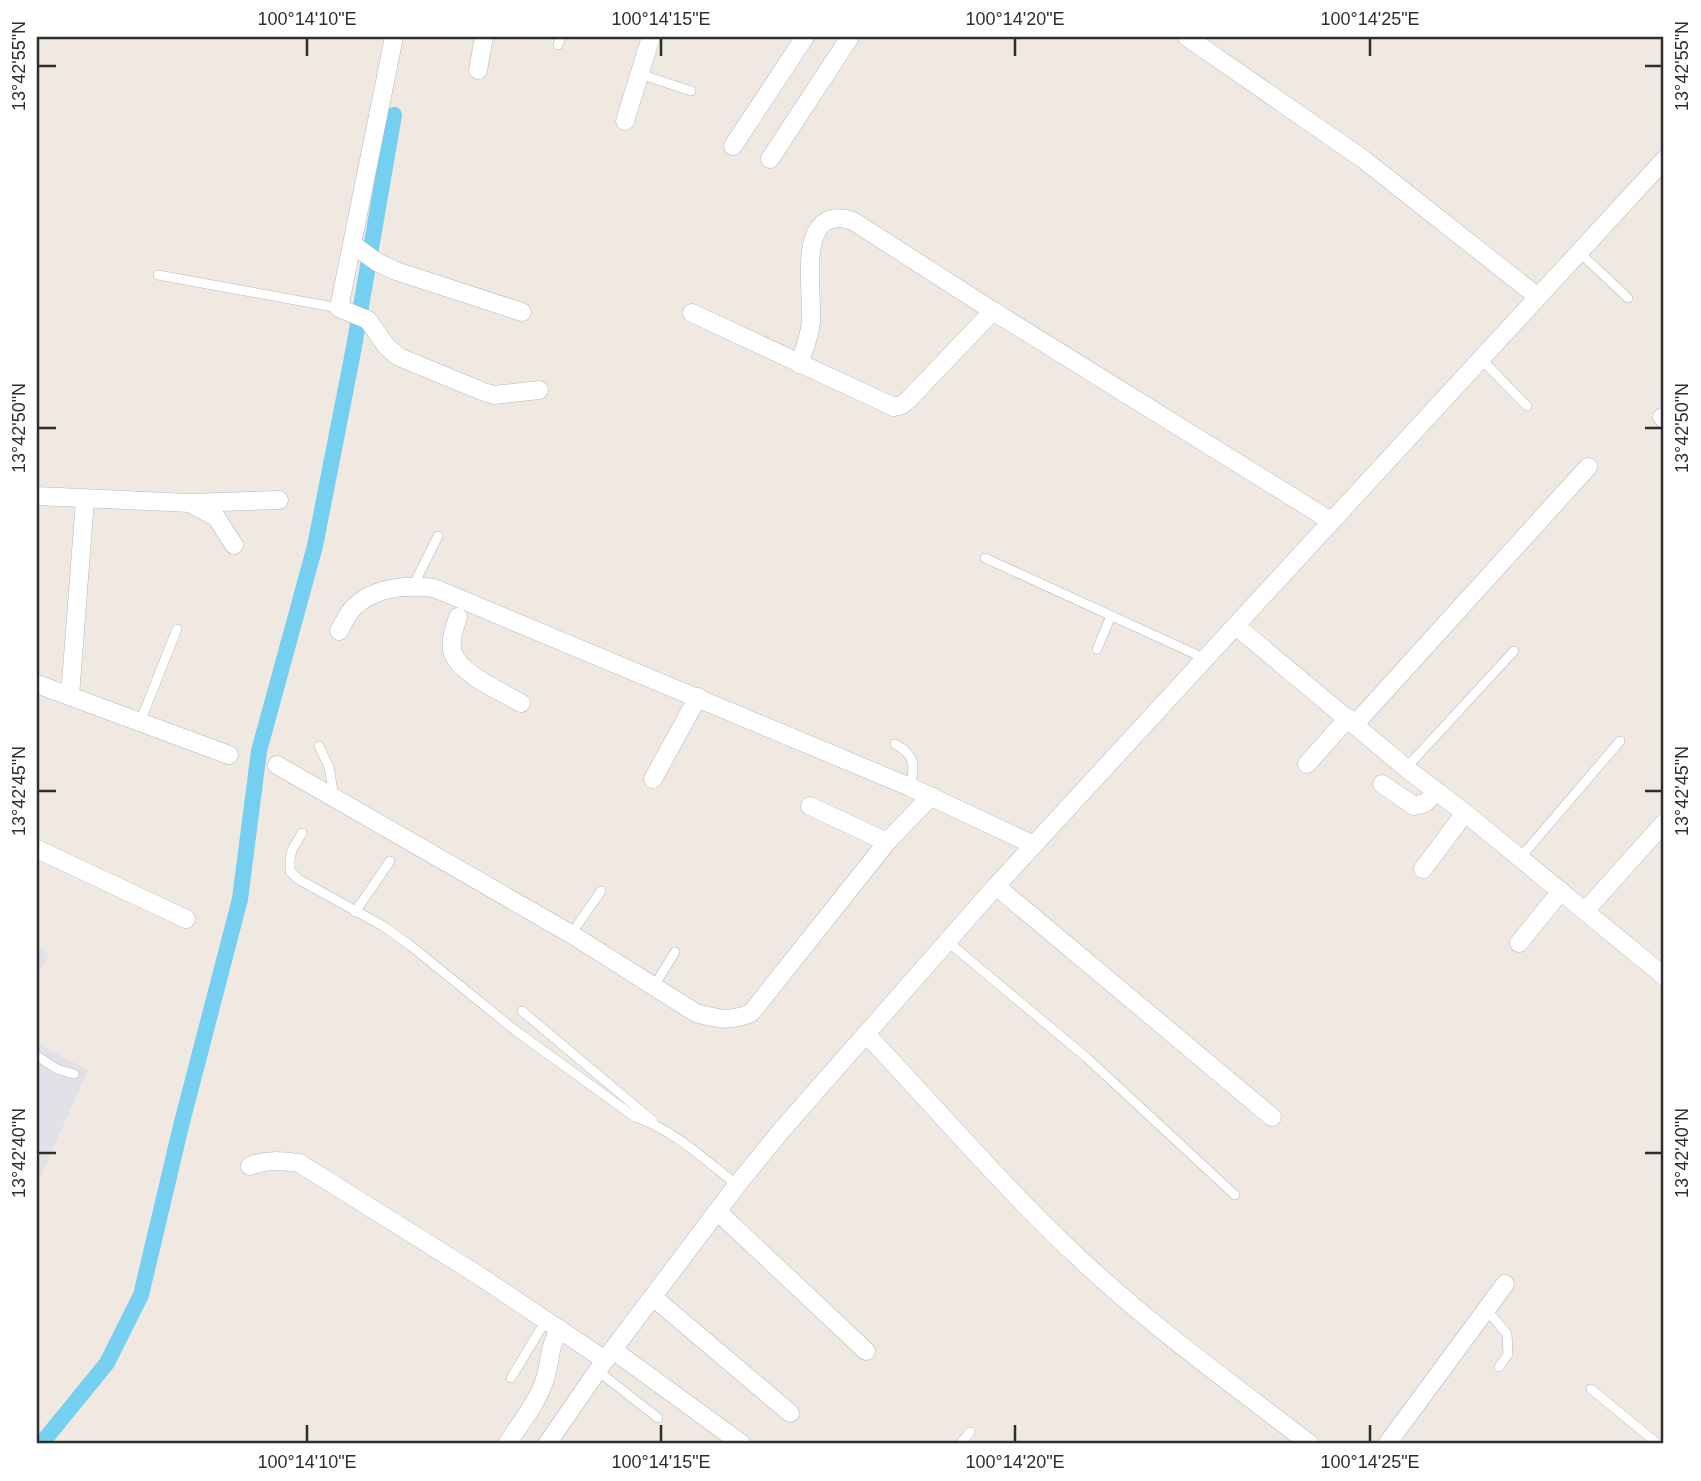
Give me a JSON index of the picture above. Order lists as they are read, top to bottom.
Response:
{
  "coordinates": [
    "100°14'10\"E",
    "100°14'15\"E",
    "100°14'20\"E",
    "100°14'25\"E",
    "13°42'55\"N",
    "13°42'50\"N",
    "13°42'45\"N",
    "13°42'40\"N"
  ]
}
